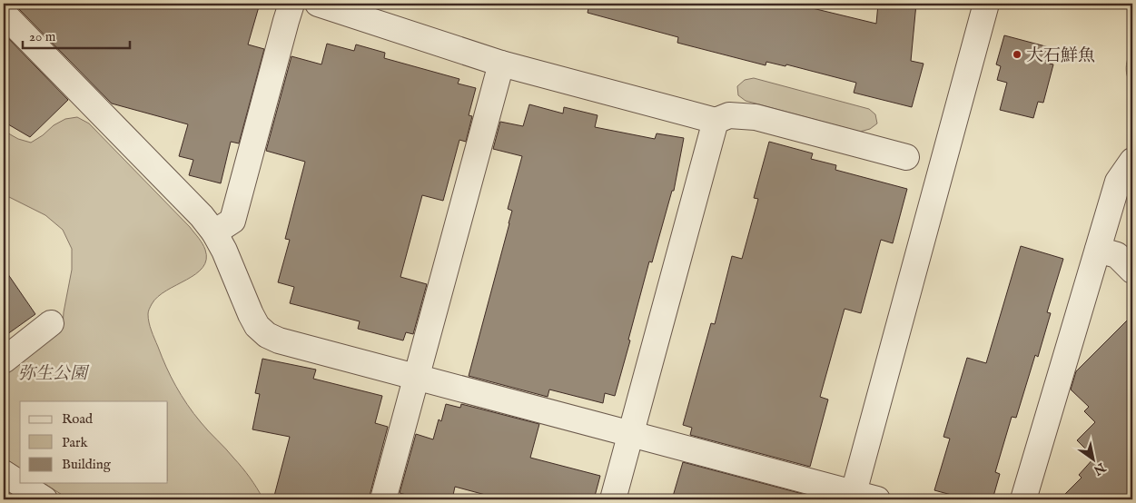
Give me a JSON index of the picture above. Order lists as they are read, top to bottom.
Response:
{
  "parks": ["弥生公園"],
  "places": ["大石鮮魚"],
  "legend": ["Road", "Park", "Building"],
  "scale_bar": "20 m",
  "north": "bottom right"
}
